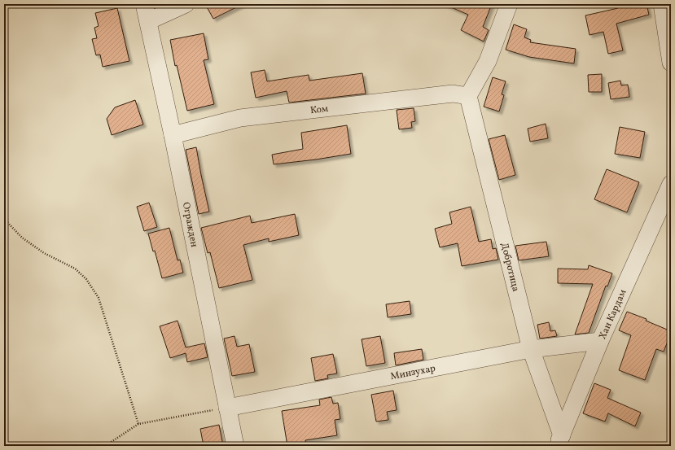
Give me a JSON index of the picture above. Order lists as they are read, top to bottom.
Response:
{
  "streets": {
    "street": [
      "Ком",
      "Огражден",
      "Добротица",
      "Хан Кардам",
      "Минзухар"
    ]
  },
  "crossings": [
    ["Ком", "Огражден"],
    ["Ком", "Добротица"],
    ["Огражден", "Минзухар"],
    ["Добротица", "Хан Кардам"],
    ["Добротица", "Минзухар"],
    ["Хан Кардам", "Минзухар"]
  ]
}
